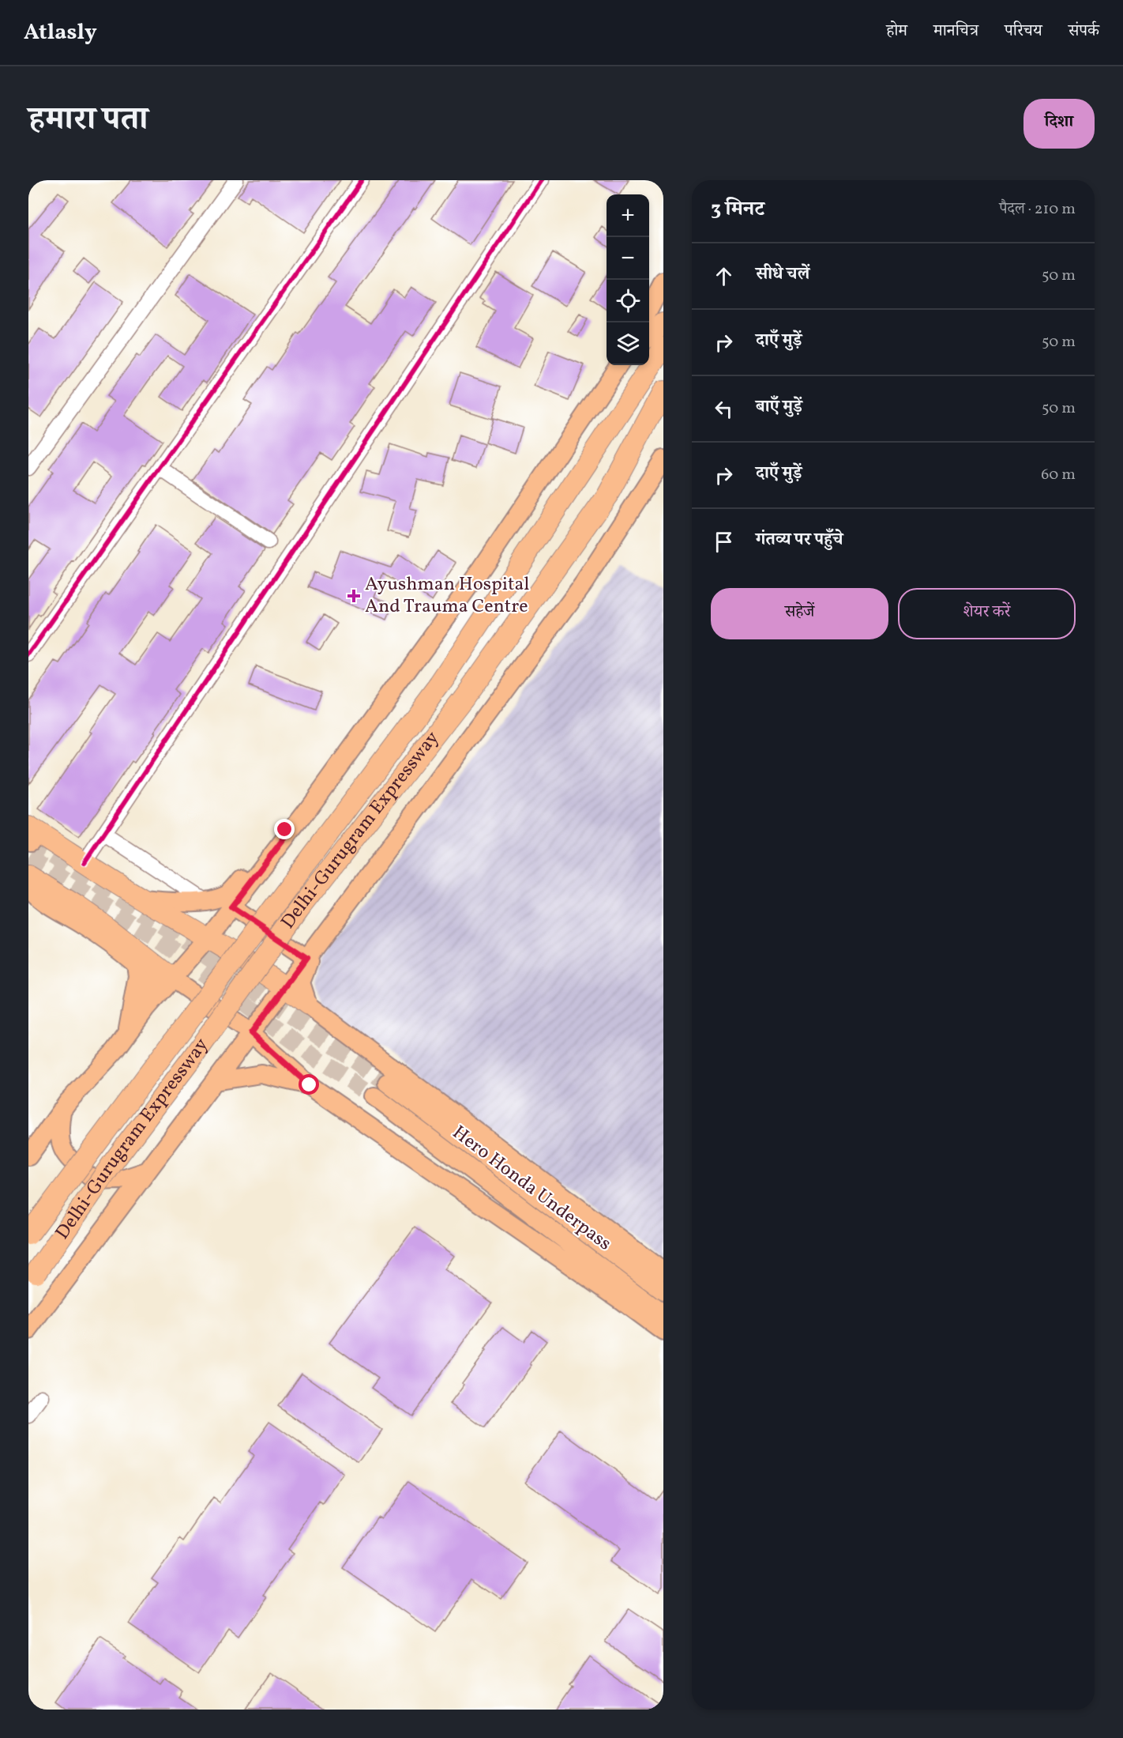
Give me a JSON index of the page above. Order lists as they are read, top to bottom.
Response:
{
  "streets": {
    "highway": ["Delhi-Gurugram Expressway"],
    "main road": ["Hero Honda Underpass"]
  },
  "places": {
    "health": ["Ayushman Hospital And Trauma Centre"]
  },
  "page": {
    "header": "Atlasly",
    "nav": [
      "होम",
      "मानचित्र",
      "परिचय",
      "संपर्क"
    ],
    "title": "हमारा पता",
    "buttons": [
      "दिशा",
      ["सहेजें", "शेयर करें"]
    ],
    "heading": ["3 मिनट", "पैदल · 210 m"],
    "map_buttons": ["+", "−"],
    "list": [
      ["सीधे चलें", "50 m"],
      ["दाएँ मुड़ें", "50 m"],
      ["बाएँ मुड़ें", "50 m"],
      ["दाएँ मुड़ें", "60 m"],
      "गंतव्य पर पहुँचे"
    ]
  }
}
